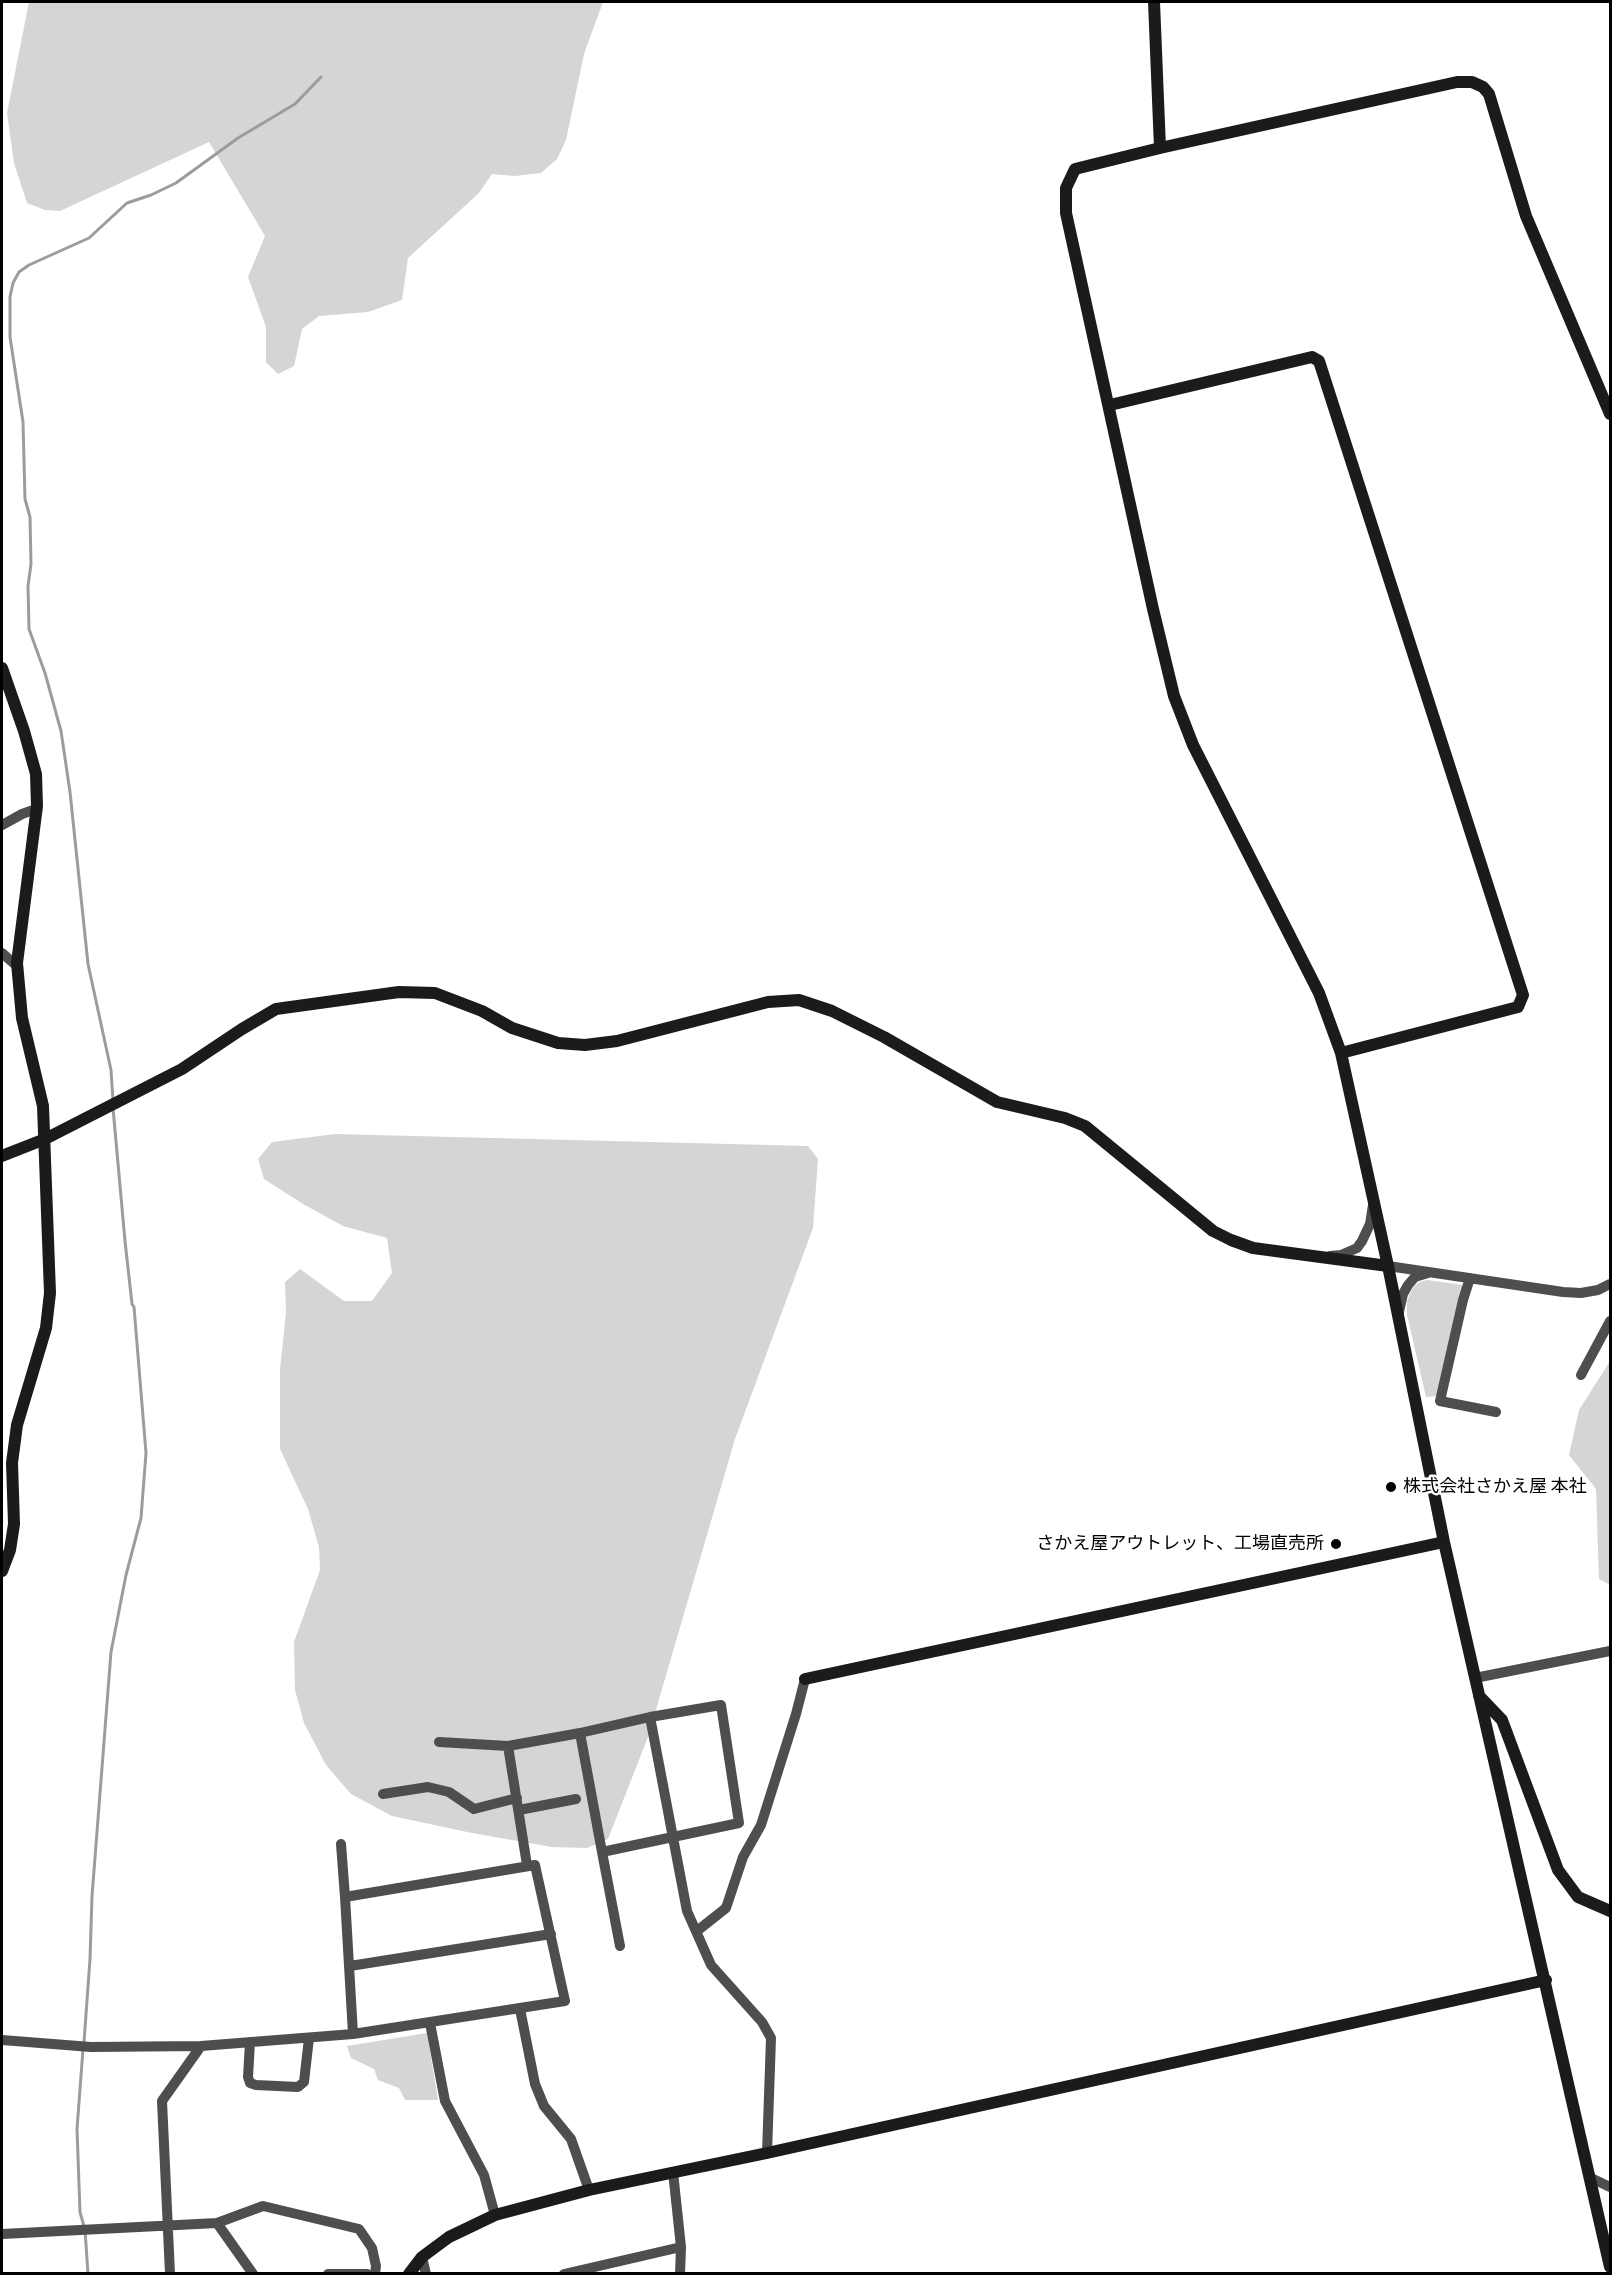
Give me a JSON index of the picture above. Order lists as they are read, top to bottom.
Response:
{
  "places": ["株式会社さかえ屋 本社", "さかえ屋アウトレット、工場直売所"]
}
